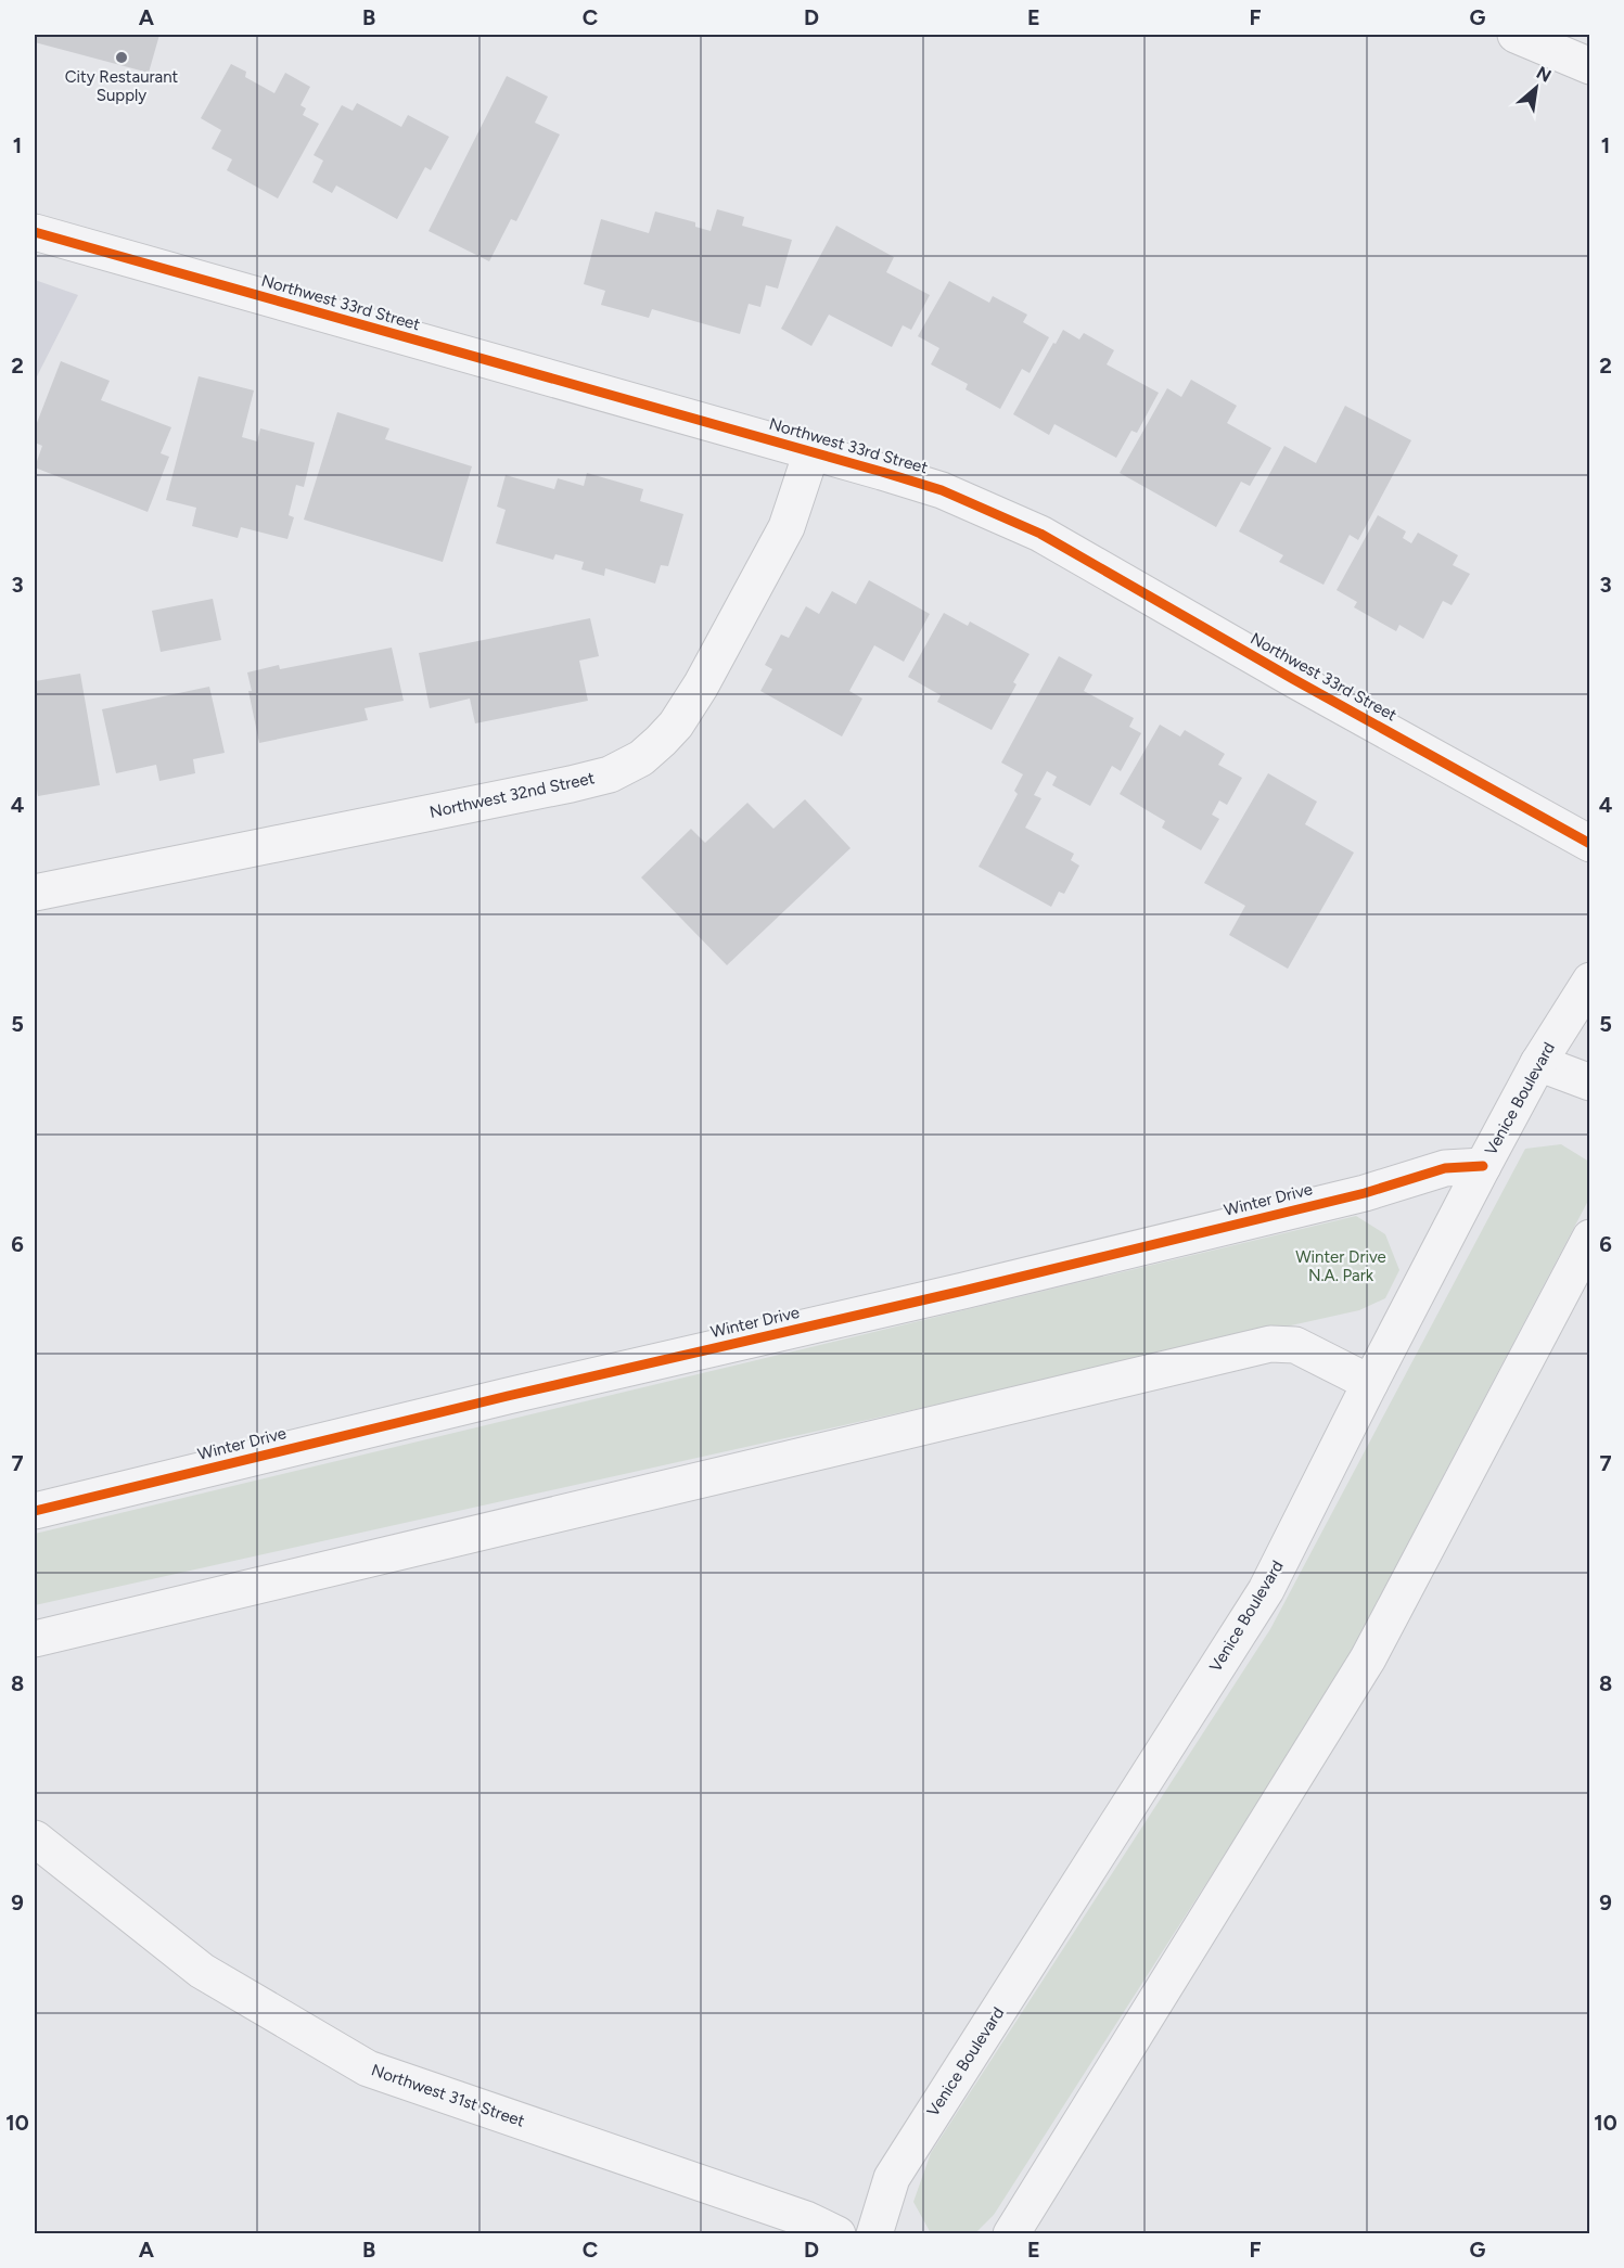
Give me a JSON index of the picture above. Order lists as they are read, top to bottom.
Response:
{
  "streets": {
    "street": [
      "Northwest 33rd Street",
      "Northwest 32nd Street",
      "Venice Boulevard",
      "Winter Drive",
      "Northwest 31st Street"
    ]
  },
  "crossings": [
    ["Northwest 33rd Street", "Northwest 32nd Street"],
    ["Venice Boulevard", "Winter Drive"]
  ],
  "parks": ["Winter Drive N.A. Park"],
  "places": ["City Restaurant Supply"],
  "north": "top right",
  "grid": {
    "columns": [
      "A",
      "B",
      "C",
      "D",
      "E",
      "F",
      "G"
    ],
    "rows": [
      "1",
      "2",
      "3",
      "4",
      "5",
      "6",
      "7",
      "8",
      "9",
      "10"
    ]
  }
}
